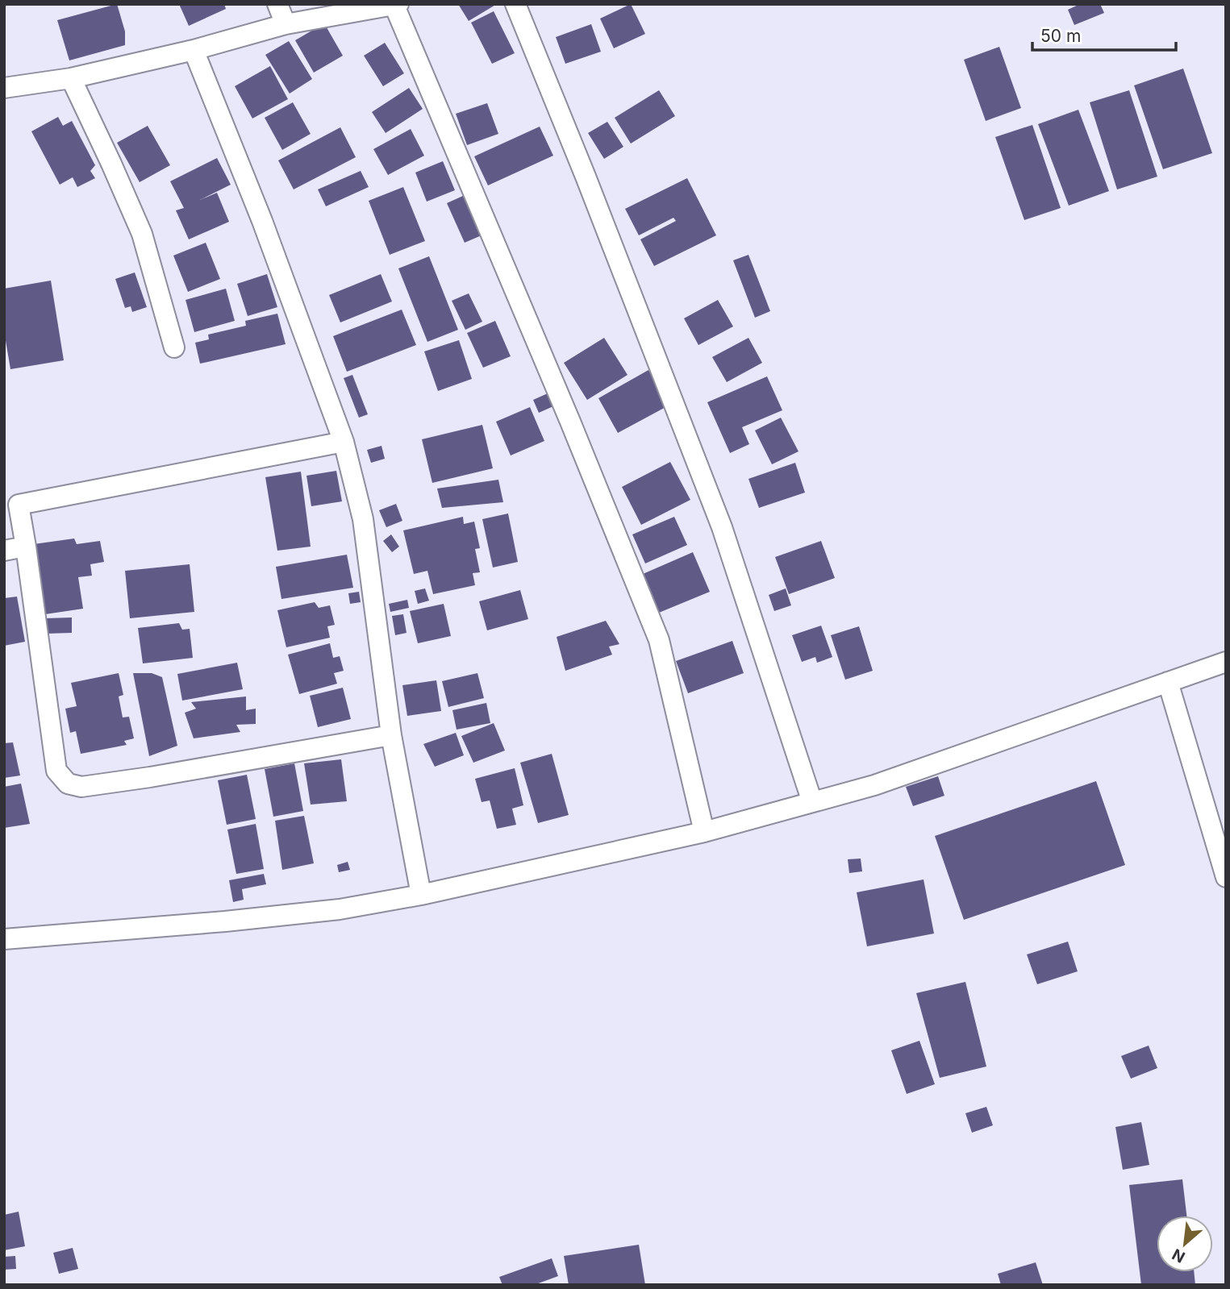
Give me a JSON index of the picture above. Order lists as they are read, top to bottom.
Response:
{
  "scale_bar": "50 m",
  "north": "bottom left"
}
